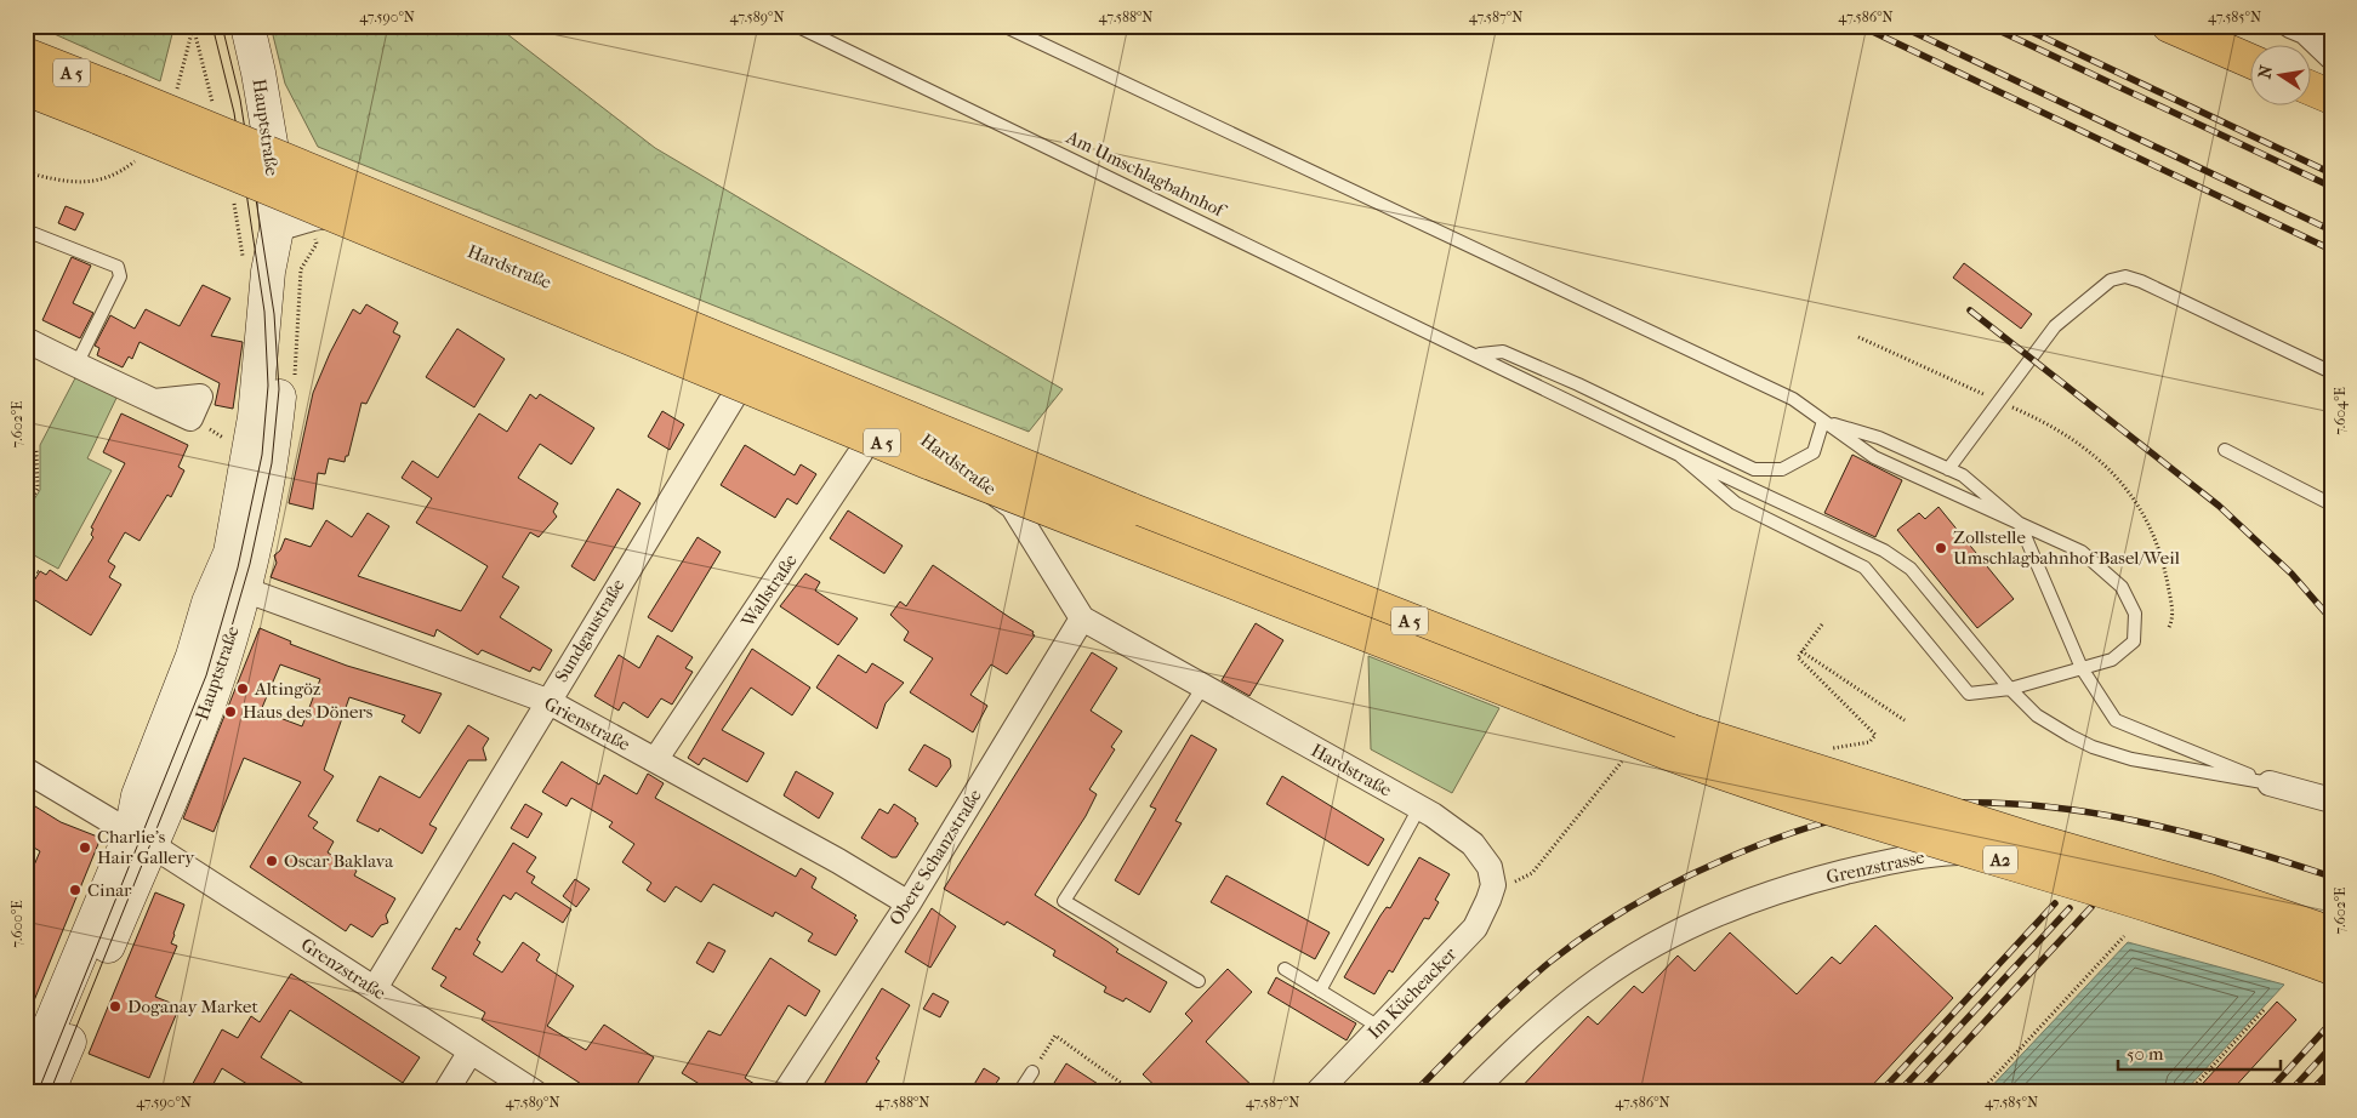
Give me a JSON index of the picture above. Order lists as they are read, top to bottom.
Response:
{
  "streets": {
    "main road": ["A 5", "Hauptstraße", "A2"],
    "street": [
      "Hardstraße",
      "Wallstraße",
      "Sundgaustraße",
      "Grienstraße",
      "Obere Schanzstraße",
      "Grenzstrasse",
      "Grenzstraße",
      "Im Kücheacker"
    ],
    "lane": ["Am Umschlagbahnhof"]
  },
  "crossings": [
    ["A 5", "A2"],
    ["Hauptstraße", "Hardstraße"],
    ["Hauptstraße", "Grienstraße"],
    ["Hauptstraße", "Grenzstraße"],
    ["Hardstraße", "Wallstraße"],
    ["Hardstraße", "Sundgaustraße"],
    ["Hardstraße", "Obere Schanzstraße"],
    ["Hardstraße", "Im Kücheacker"],
    ["Wallstraße", "Grienstraße"],
    ["Sundgaustraße", "Grienstraße"],
    ["Sundgaustraße", "Grenzstraße"],
    ["Grienstraße", "Obere Schanzstraße"]
  ],
  "places": [
    "Zollstelle Umschlagbahnhof Basel/Weil",
    "Altingöz",
    "Haus des Döners",
    "Charlie's Hair Gallery",
    "Oscar Baklava",
    "Cinar",
    "Doganay Market"
  ],
  "scale_bar": "50 m",
  "north": "left",
  "coordinates": [
    "47.590°N",
    "47.589°N",
    "47.588°N",
    "47.587°N",
    "47.586°N",
    "47.585°N",
    "7.604°E",
    "7.602°E",
    "7.600°E"
  ]
}
